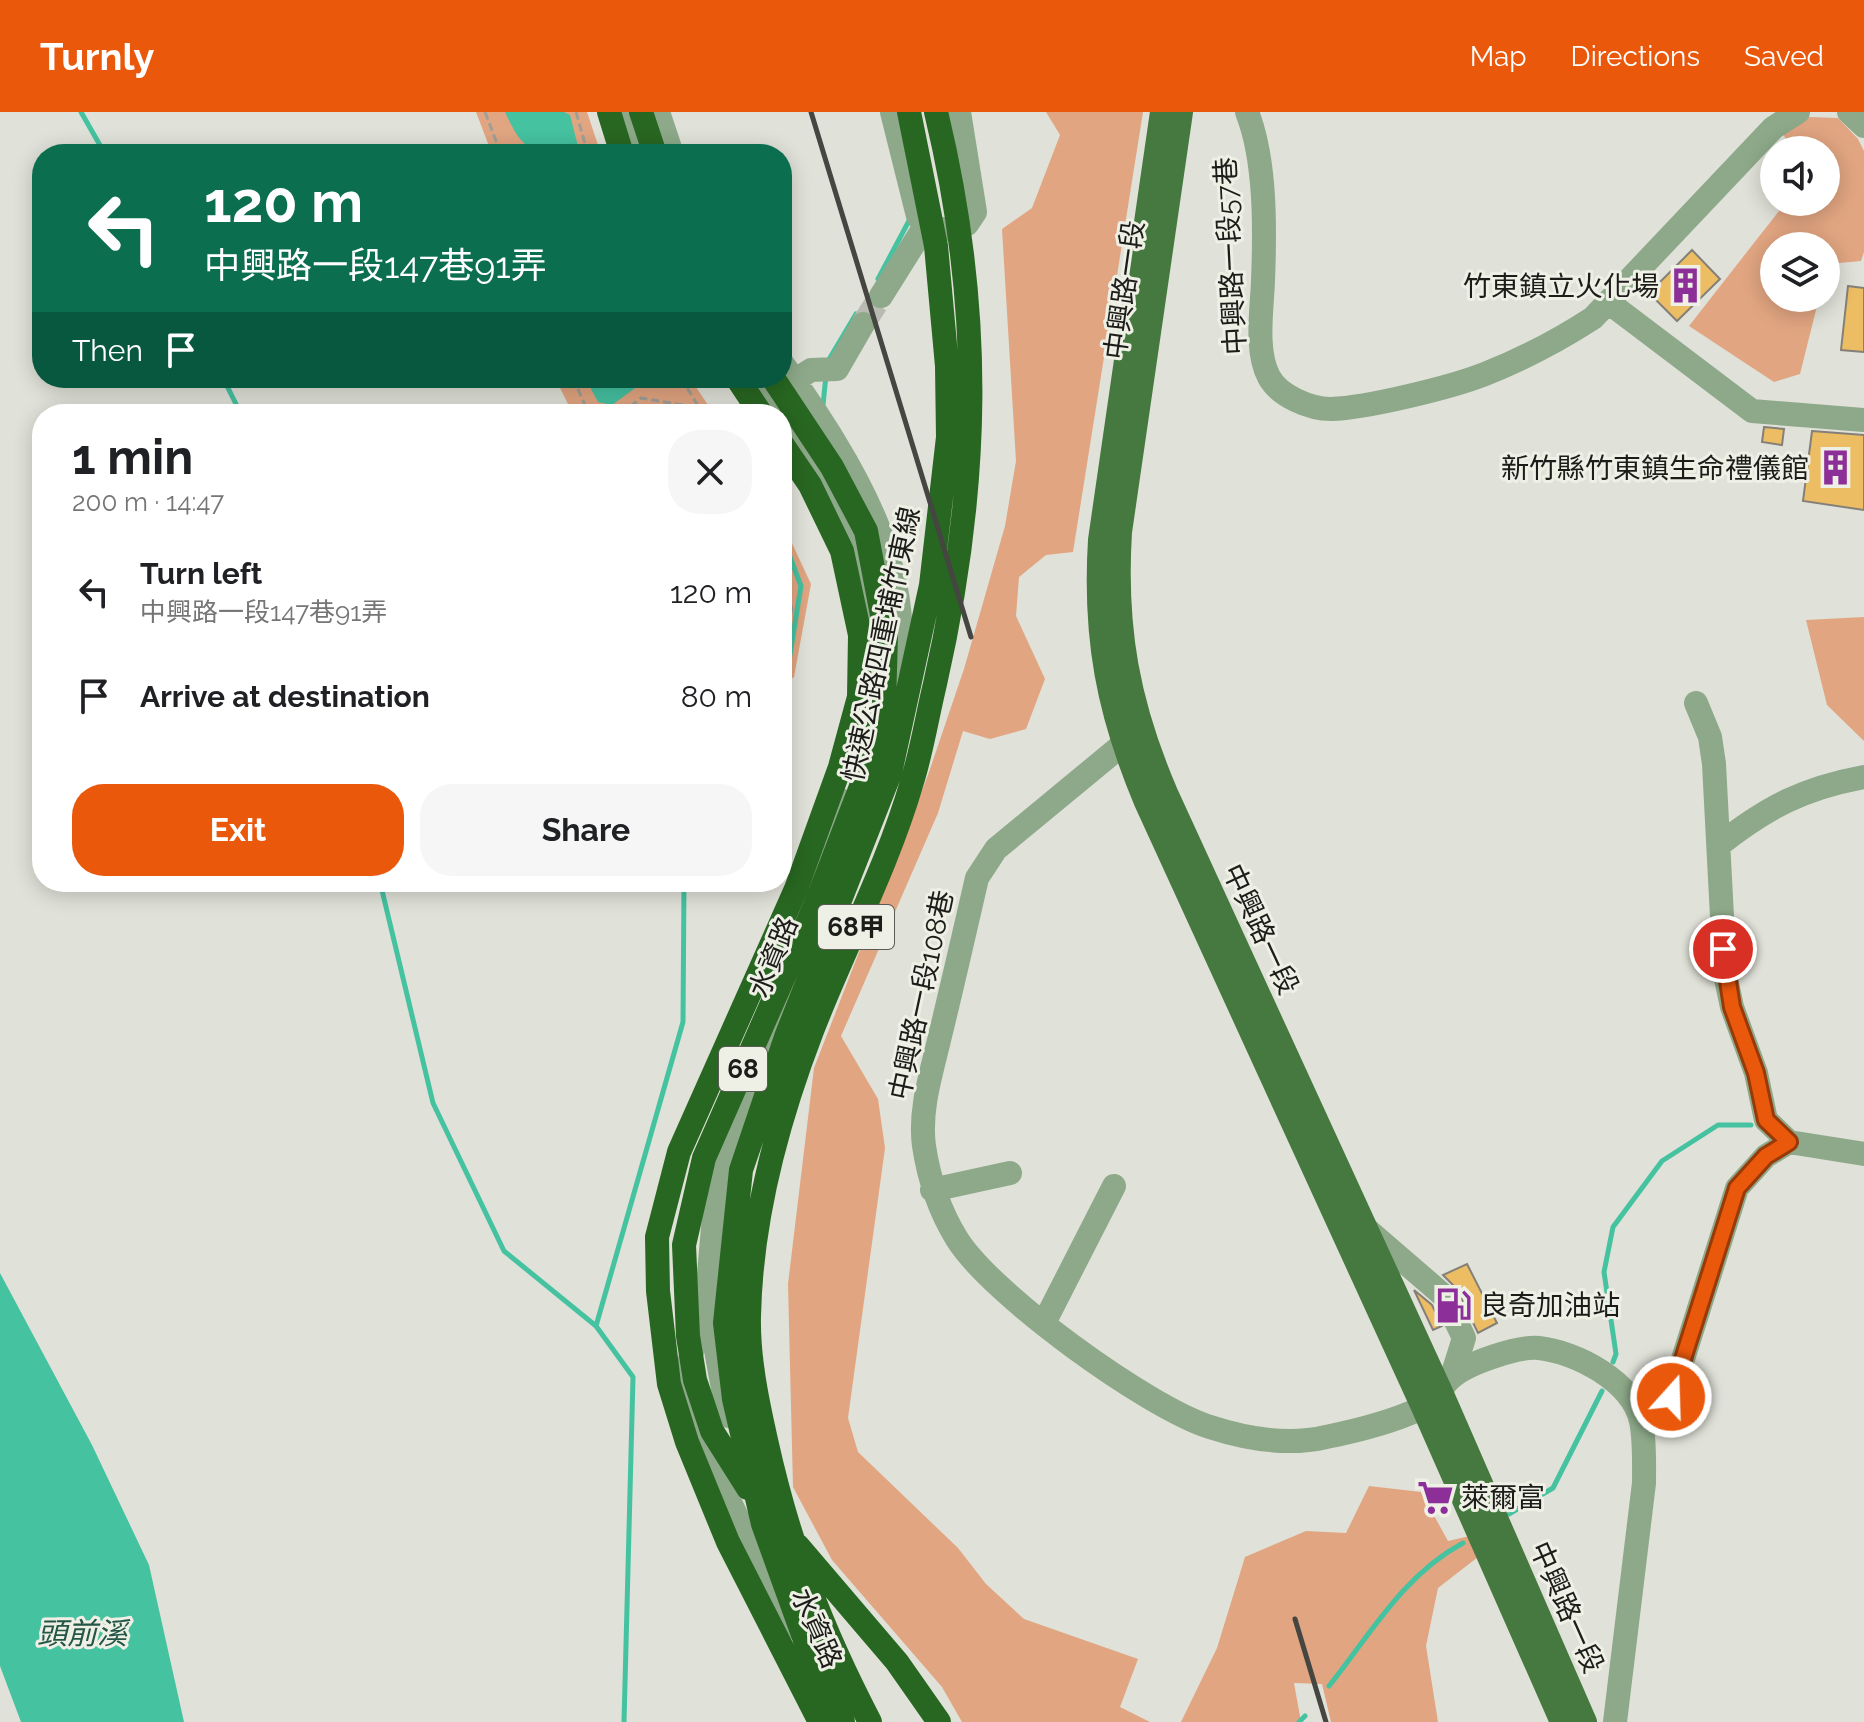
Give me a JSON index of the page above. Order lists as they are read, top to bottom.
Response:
{
  "streets": {
    "highway": ["快速公路四重埔竹東線", "68甲", "68"],
    "main road": ["中興路一段"],
    "street": ["中興路一段57巷", "水資路", "中興路一段108巷"]
  },
  "crossings": [
    ["中興路一段", "中興路一段108巷"]
  ],
  "water": ["頭前溪"],
  "places": {
    "building": ["竹東鎮立火化場", "新竹縣竹東鎮生命禮儀館"],
    "fuel station": ["良奇加油站"],
    "supermarket": ["萊爾富"]
  },
  "page": {
    "header": "Turnly",
    "nav": ["Map", "Directions", "Saved"],
    "turn": ["120 m", "中興路一段147巷91弄"],
    "then": "Then",
    "heading": ["1 min", "200 m · 14:47"],
    "list": [
      {
        "name": "Turn left",
        "note": "中興路一段147巷91弄",
        "value": "120 m"
      },
      {
        "name": "Arrive at destination",
        "value": "80 m"
      }
    ],
    "buttons": ["Exit", "Share"]
  }
}
